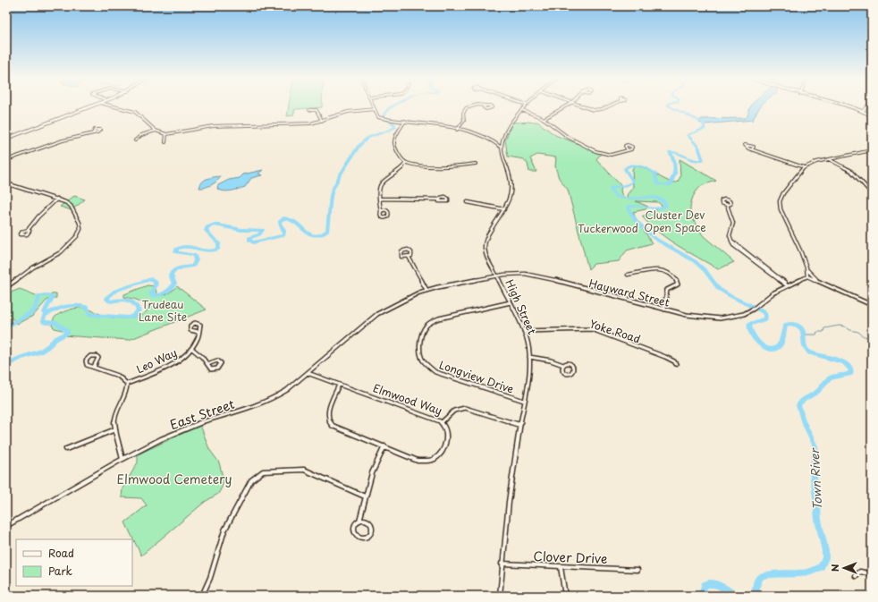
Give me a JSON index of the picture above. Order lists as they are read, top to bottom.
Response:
{
  "streets": {
    "street": [
      "Hayward Street",
      "High Street",
      "Yoke Road",
      "Leo Way",
      "Longview Drive",
      "Elmwood Way",
      "East Street",
      "Clover Drive"
    ]
  },
  "crossings": [
    ["Hayward Street", "High Street"],
    ["Hayward Street", "East Street"],
    ["High Street", "Yoke Road"],
    ["High Street", "Longview Drive"],
    ["High Street", "Elmwood Way"],
    ["High Street", "Clover Drive"],
    ["Elmwood Way", "East Street"]
  ],
  "water": ["Town River"],
  "parks": [
    "Cluster Dev Open Space",
    "Tuckerwood",
    "Trudeau Lane Site",
    "Elmwood Cemetery"
  ],
  "legend": ["Road", "Park"],
  "north": "left"
}
